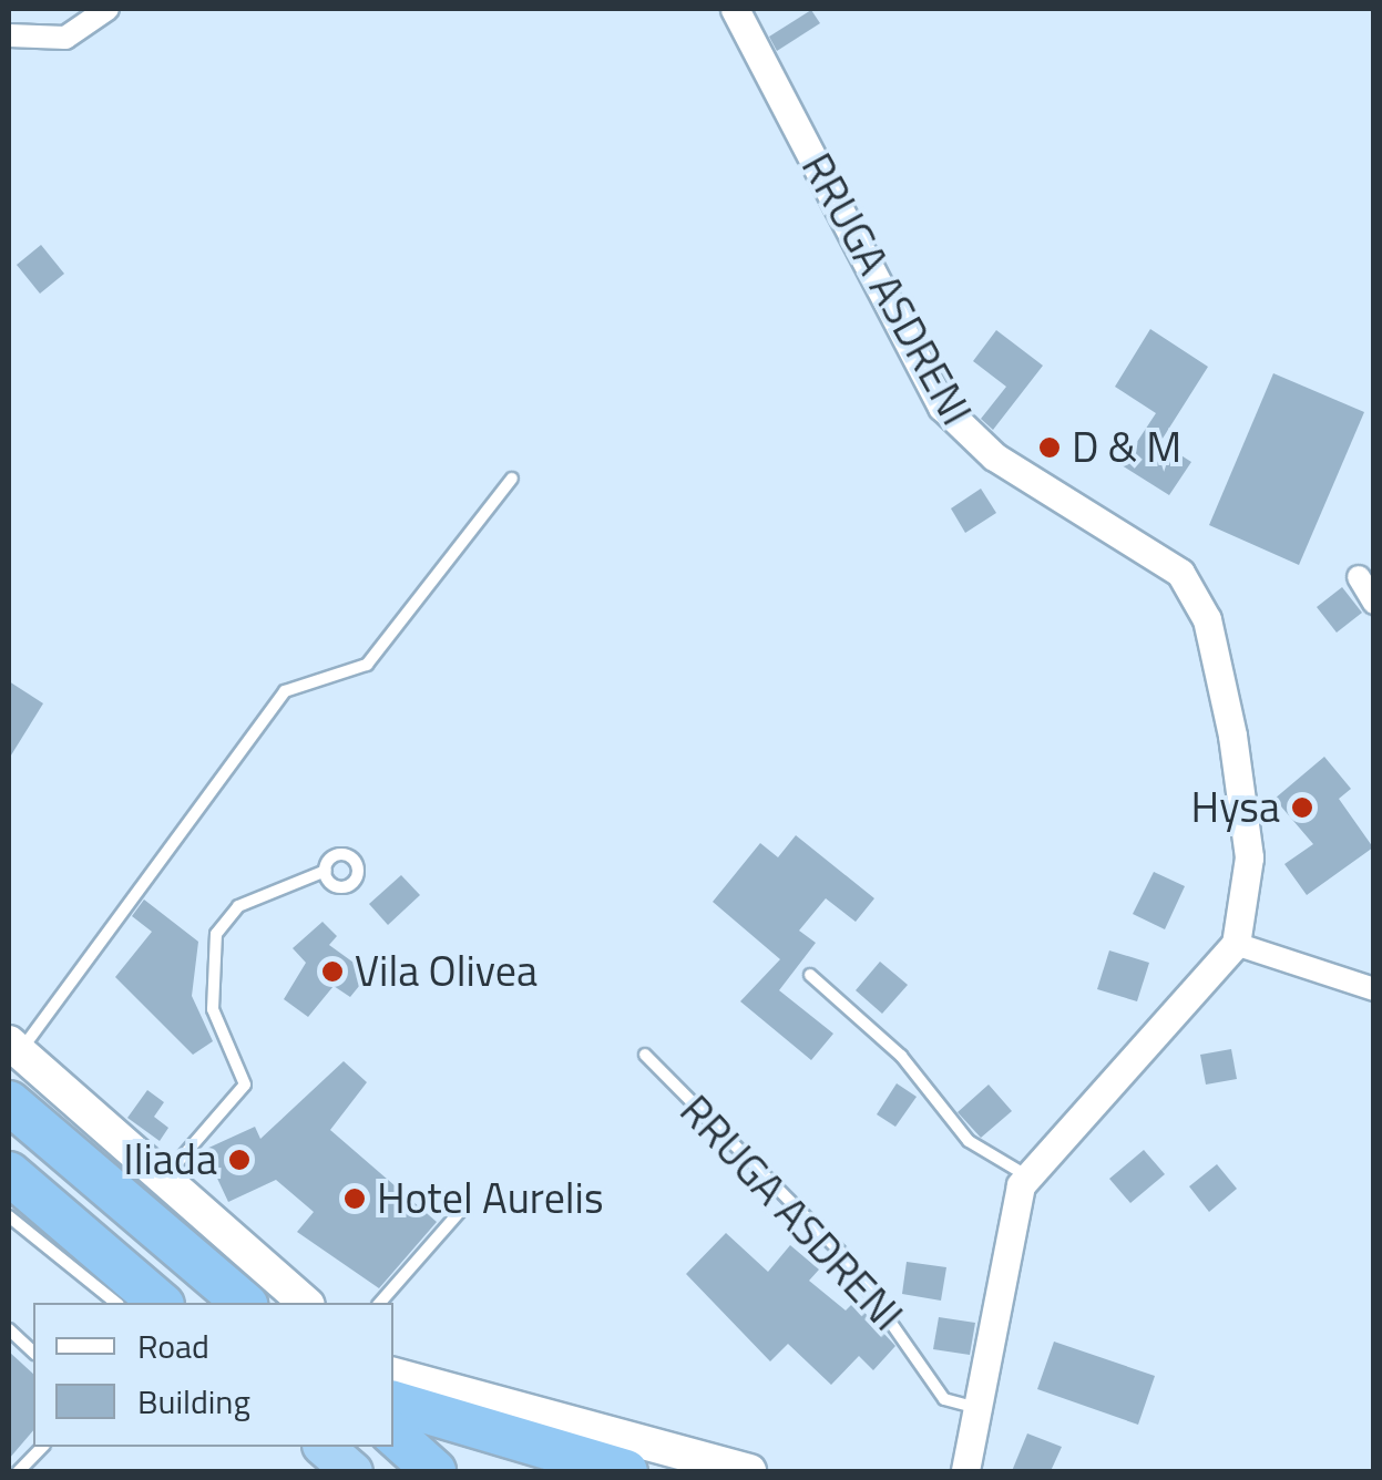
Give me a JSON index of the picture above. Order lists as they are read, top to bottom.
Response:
{
  "streets": {
    "street": ["RRUGA ASDRENI"]
  },
  "places": [
    "D & M",
    "Hysa",
    "Vila Olivea",
    "Iliada",
    "Hotel Aurelis"
  ],
  "legend": ["Road", "Building"]
}
